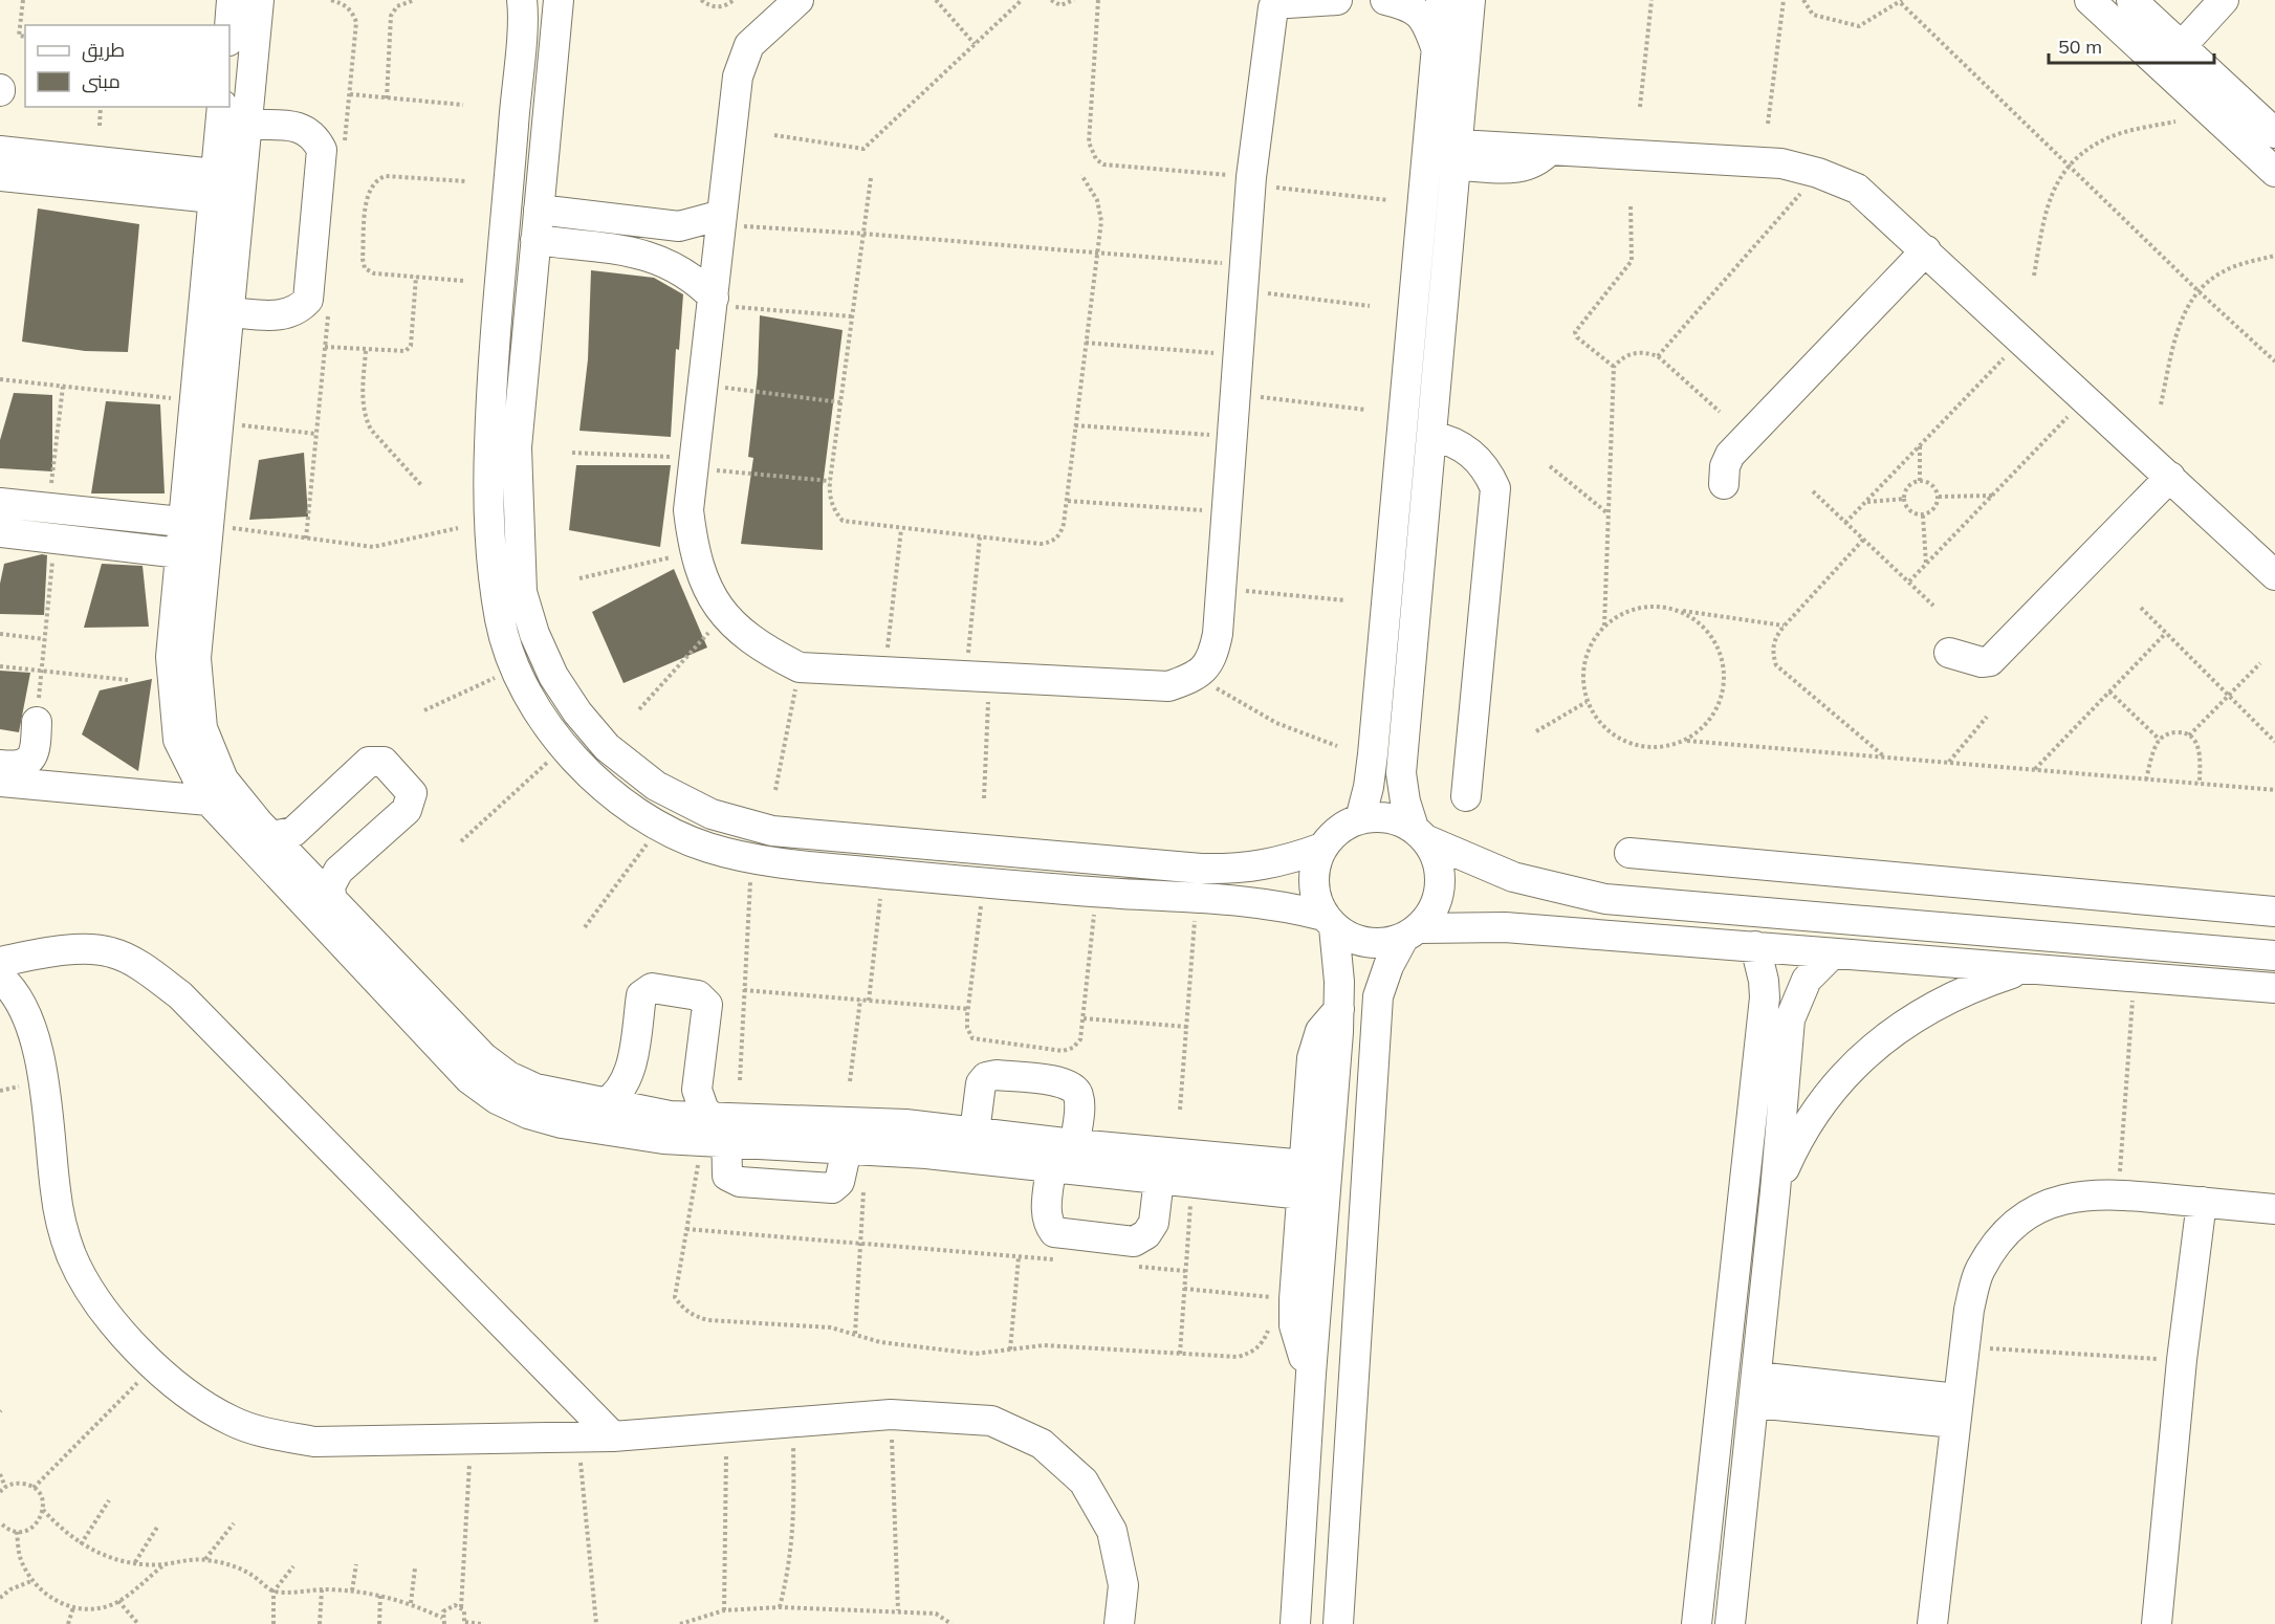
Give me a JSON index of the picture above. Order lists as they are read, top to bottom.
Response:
{
  "legend": ["طريق", "مبنى"],
  "scale_bar": "50 m"
}
